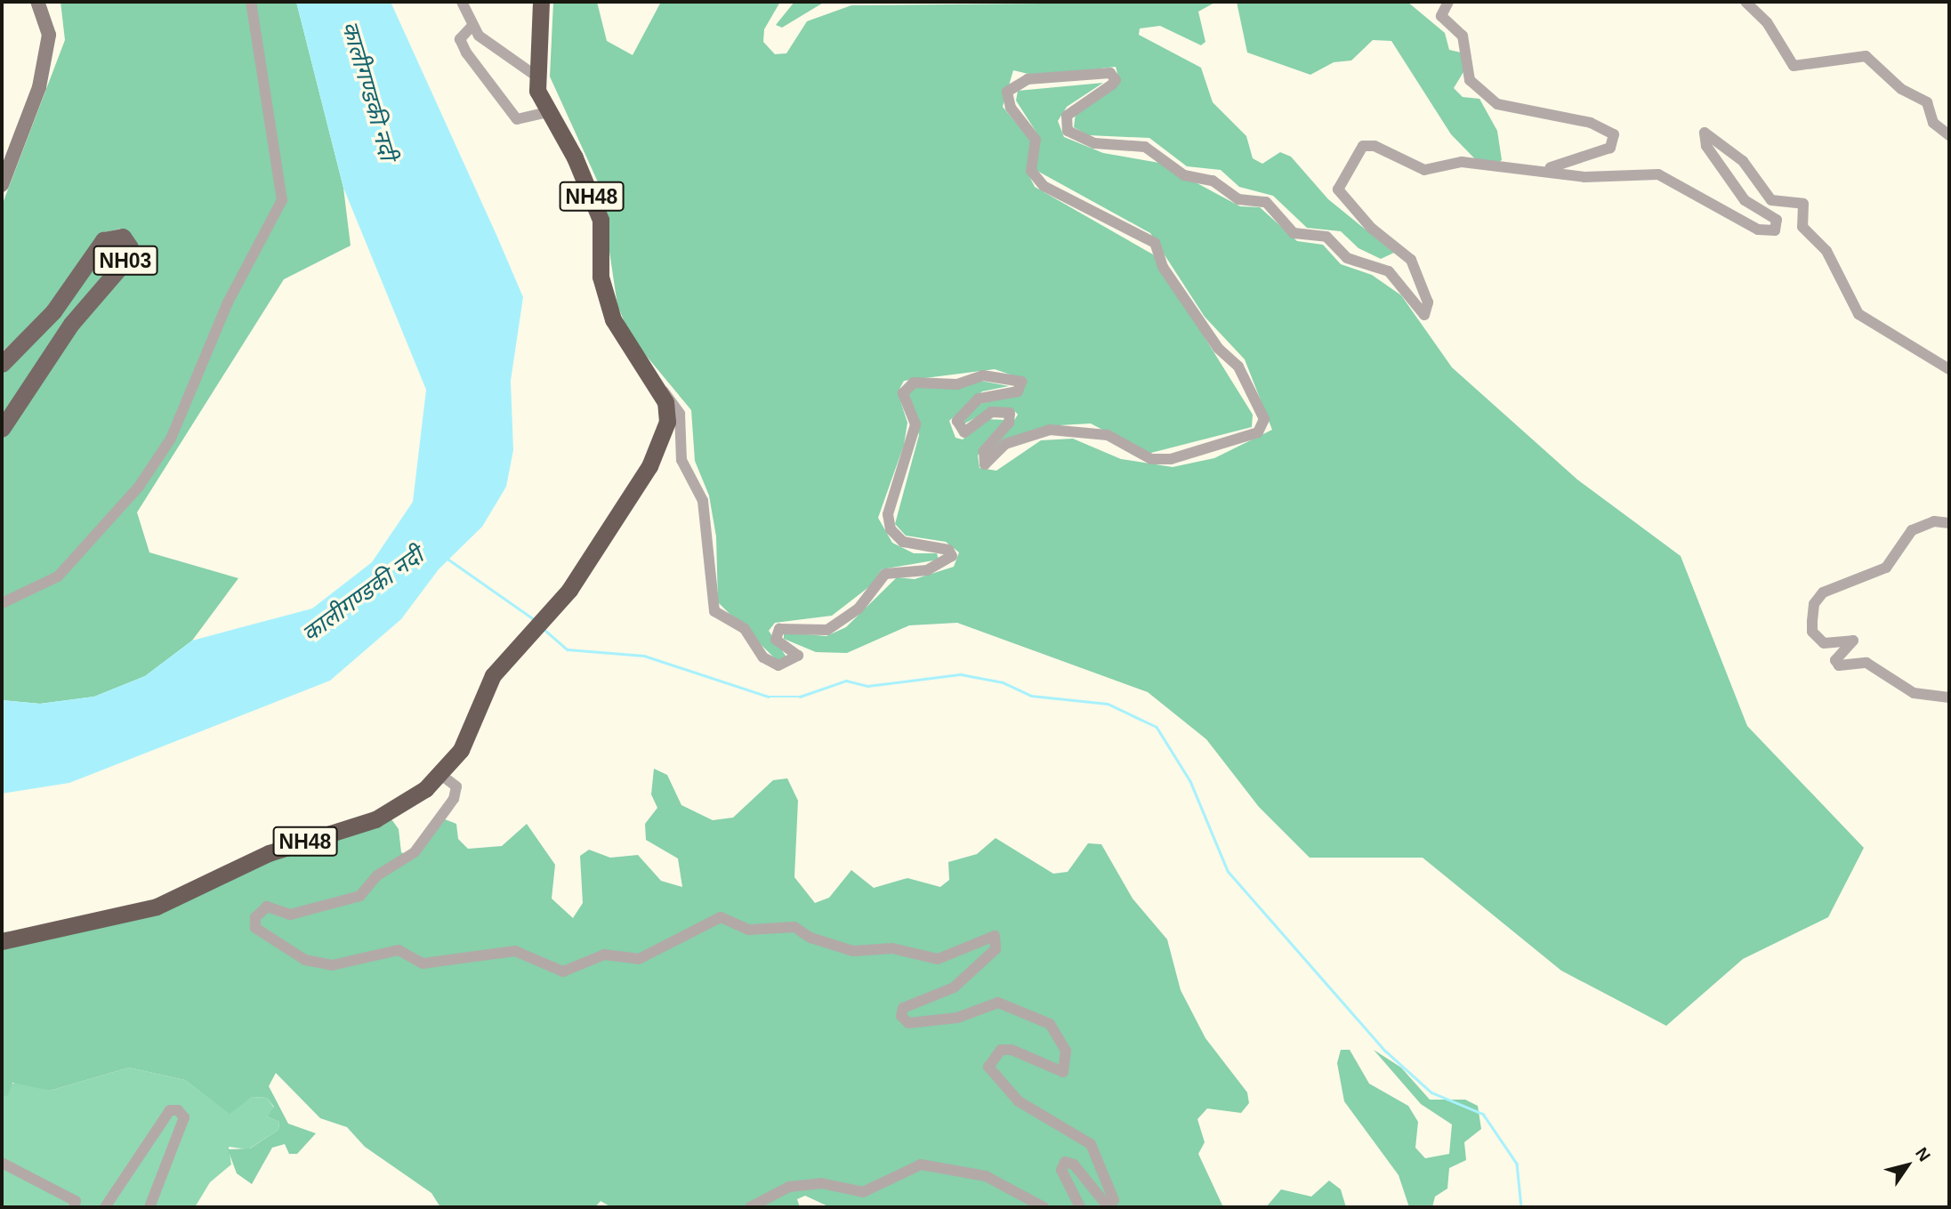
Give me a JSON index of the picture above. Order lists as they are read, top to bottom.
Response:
{
  "streets": {
    "highway": ["NH48"],
    "main road": ["NH03"]
  },
  "water": ["कालीगण्डकी नदी"],
  "north": "top right"
}
